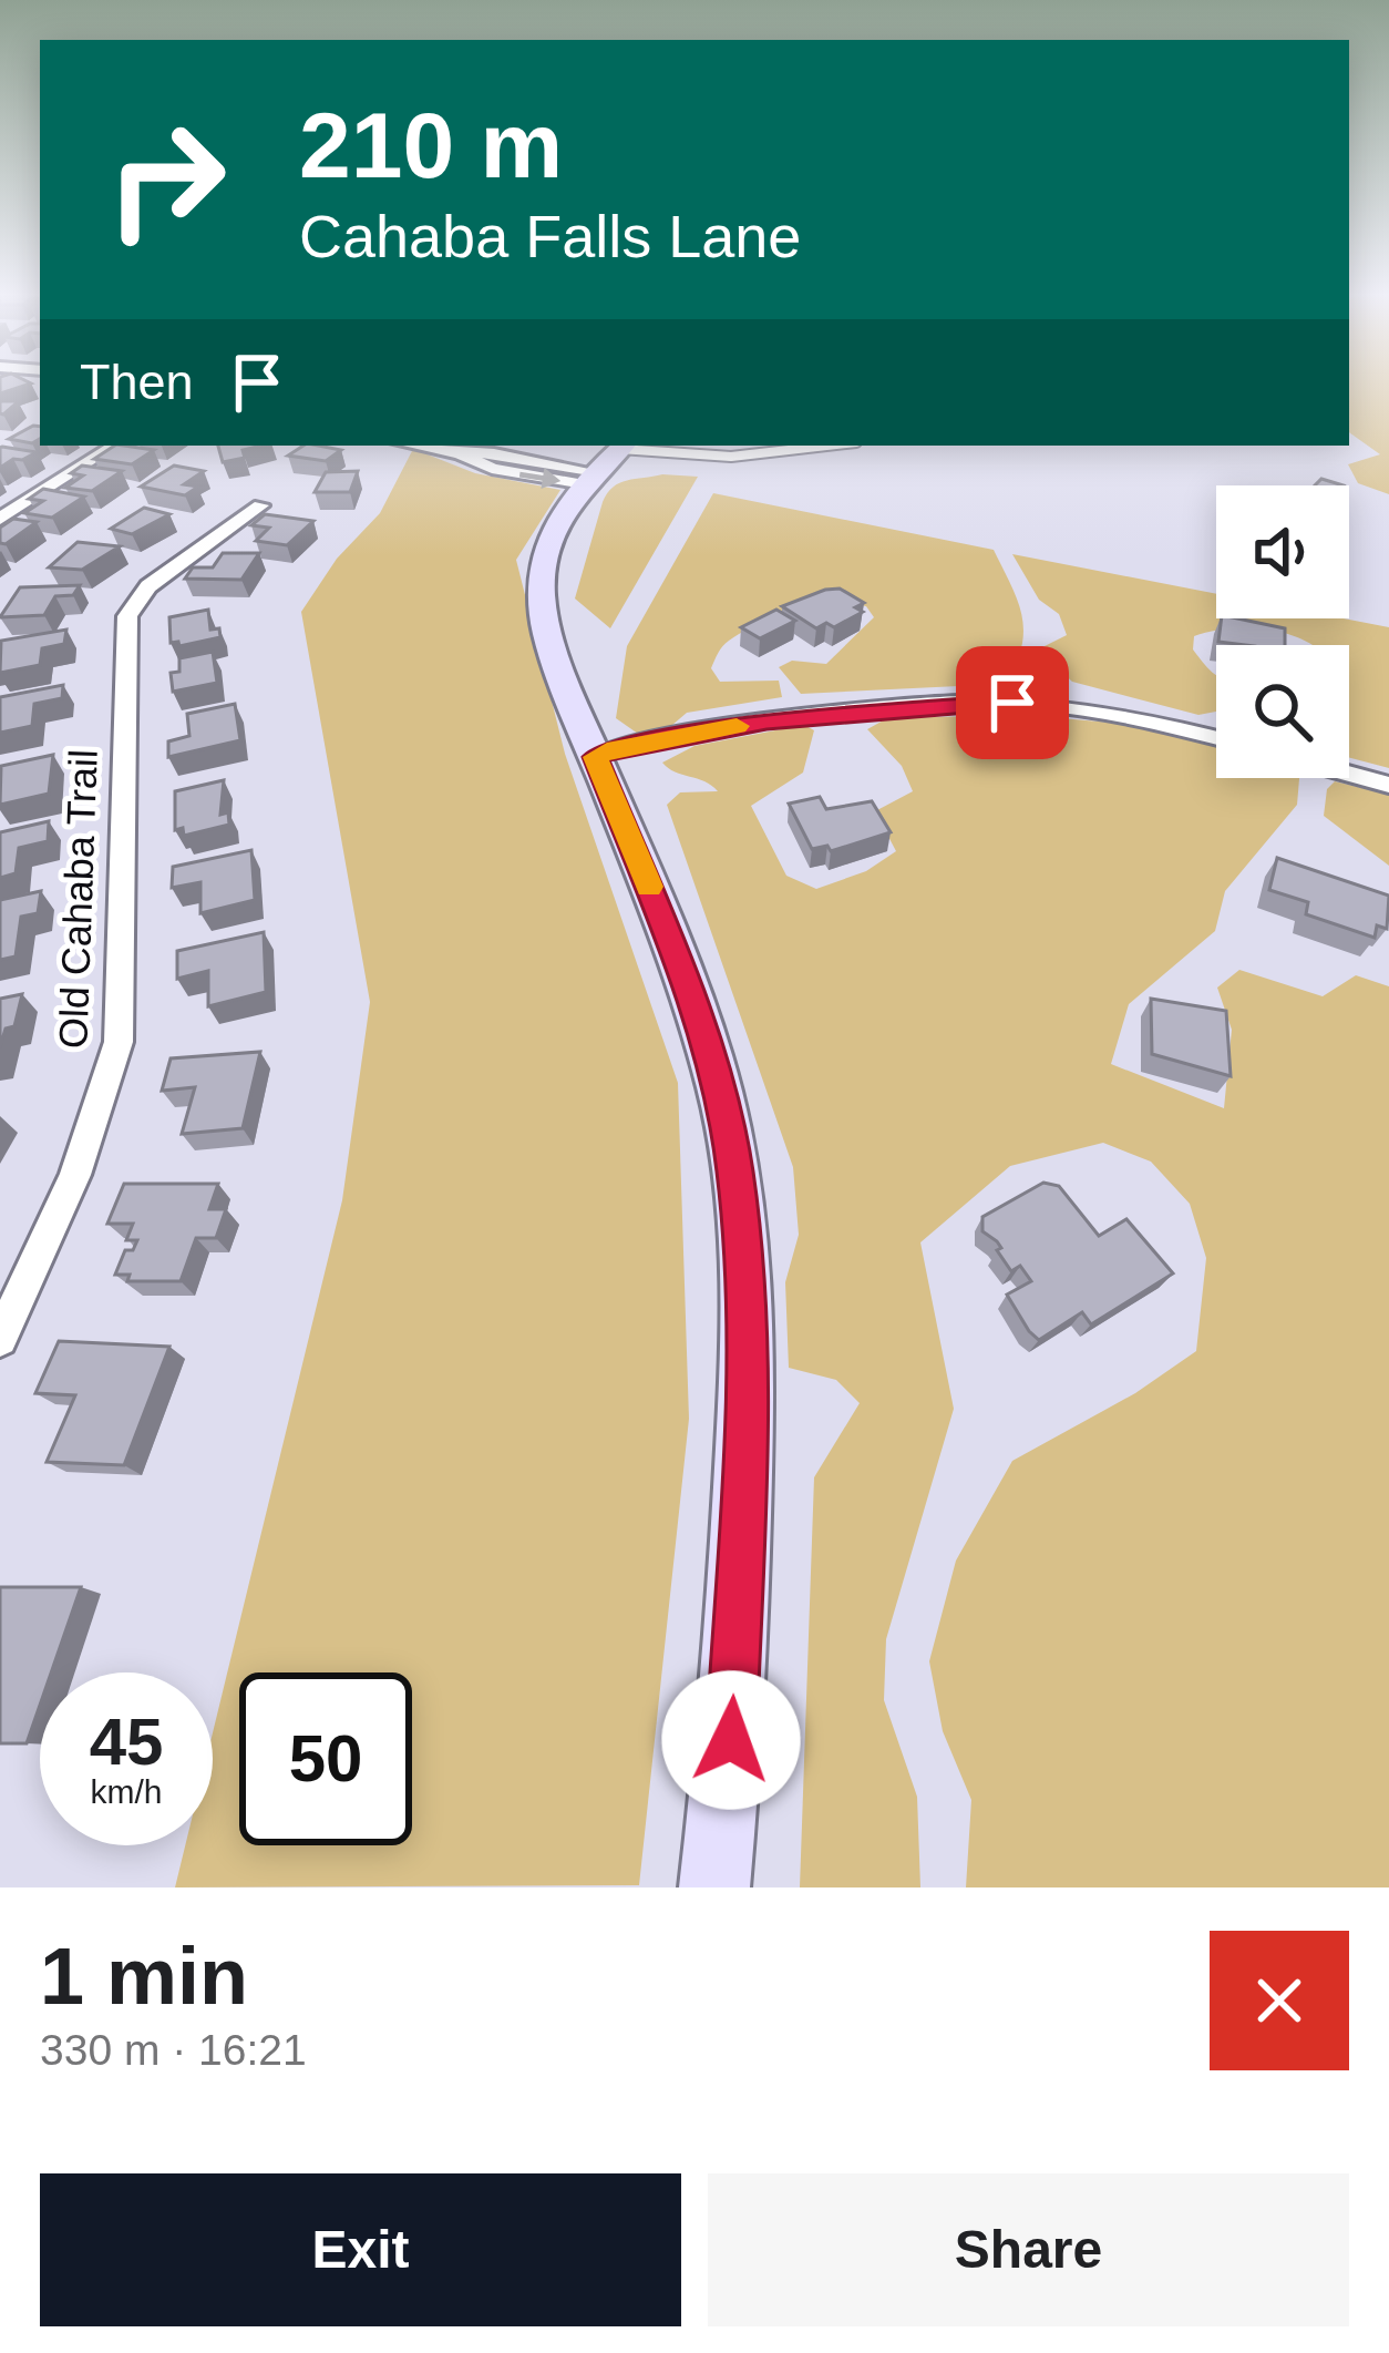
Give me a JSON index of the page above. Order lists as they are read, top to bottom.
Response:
{
  "streets": {
    "street": ["Old Cahaba Trail"]
  },
  "page": {
    "turn": ["210 m", "Cahaba Falls Lane"],
    "then": "Then",
    "speed": "45 km/h",
    "limit": "50",
    "heading": ["1 min", "330 m · 16:21"],
    "buttons": ["Exit", "Share"]
  }
}
